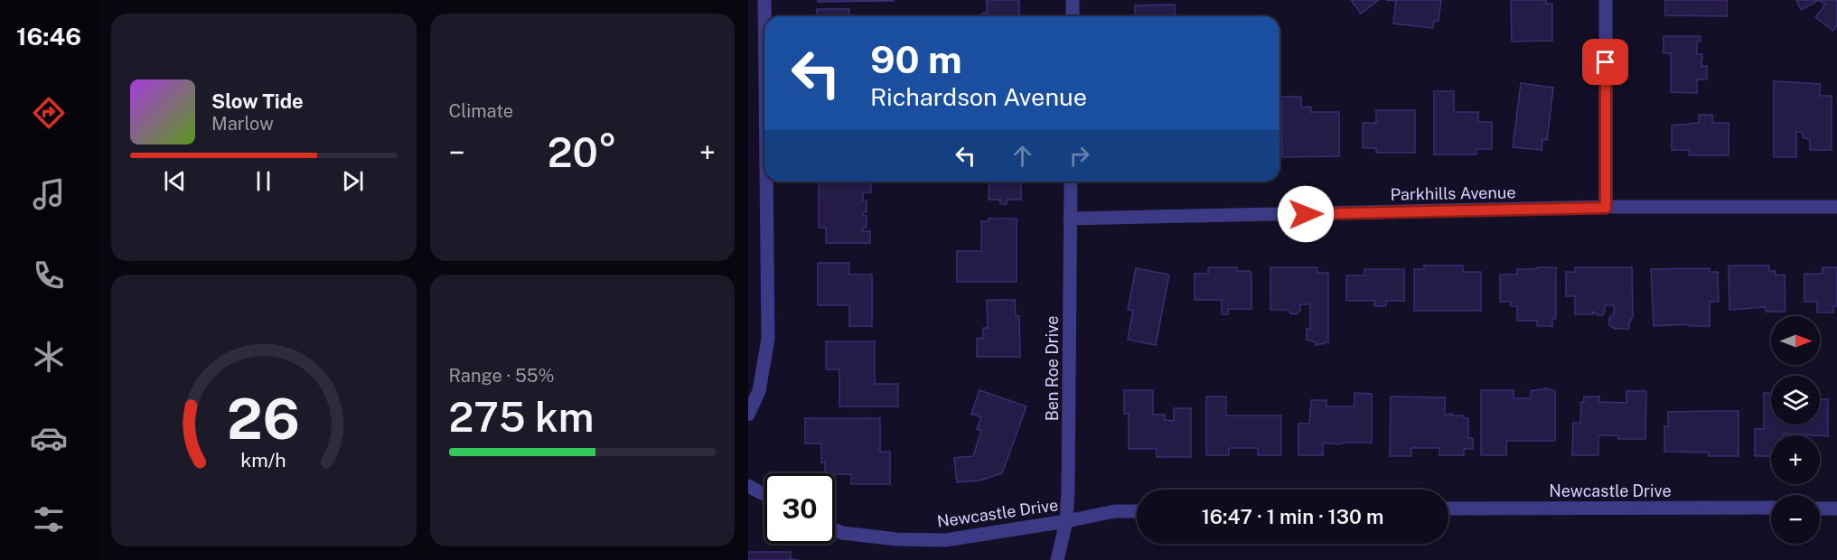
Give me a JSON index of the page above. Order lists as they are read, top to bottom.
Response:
{
  "streets": {
    "street": ["Parkhills Avenue", "Ben Roe Drive", "Newcastle Drive"]
  },
  "crossings": [
    ["Parkhills Avenue", "Ben Roe Drive"],
    ["Ben Roe Drive", "Newcastle Drive"]
  ],
  "north": "right",
  "page": {
    "tabs": "16:46",
    "tile": [
      "Climate",
      ["Range · 55%", "275 km"]
    ],
    "turn": ["90 m", "Richardson Avenue"],
    "song": ["Slow Tide", "Marlow"],
    "heat": ["−", "20°", "+"],
    "map_buttons": ["+", "−"],
    "limit": "30",
    "trip": "16:47 · 1 min · 130 m",
    "gauge": ["26", "km/h"]
  }
}
